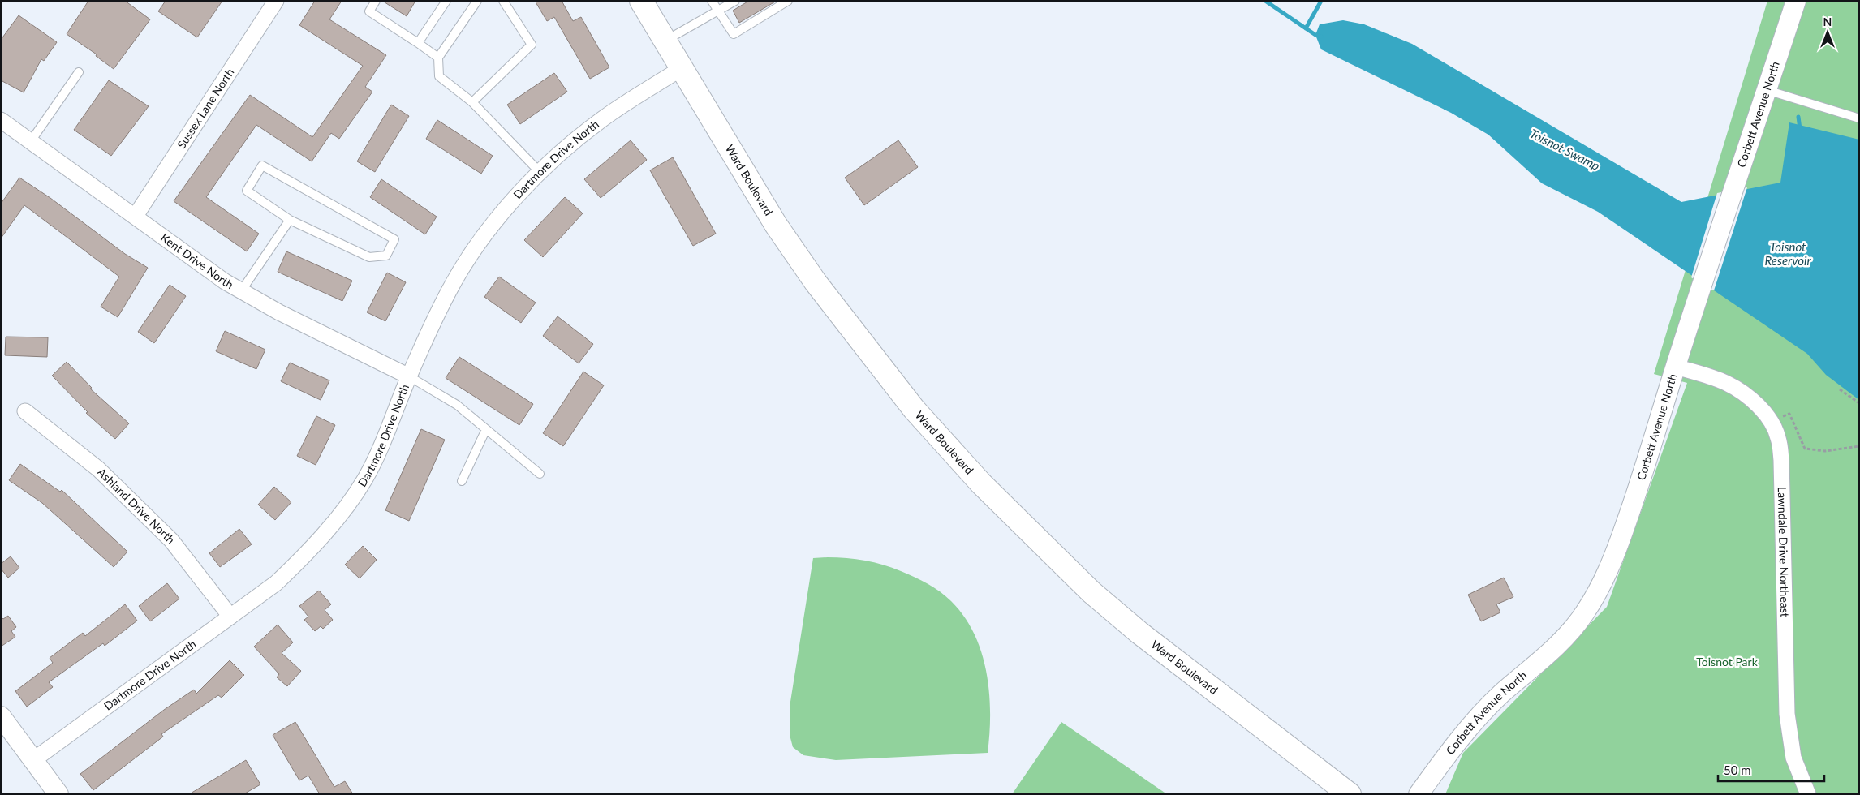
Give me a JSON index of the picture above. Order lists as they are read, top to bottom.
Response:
{
  "streets": {
    "main road": ["Ward Boulevard"],
    "street": [
      "Sussex Lane North",
      "Corbett Avenue North",
      "Dartmore Drive North",
      "Kent Drive North",
      "Ashland Drive North",
      "Lawndale Drive Northeast"
    ]
  },
  "crossings": [
    ["Sussex Lane North", "Kent Drive North"],
    ["Corbett Avenue North", "Lawndale Drive Northeast"],
    ["Dartmore Drive North", "Ward Boulevard"],
    ["Dartmore Drive North", "Kent Drive North"],
    ["Dartmore Drive North", "Ashland Drive North"]
  ],
  "water": ["Toisnot Swamp", "Toisnot Reservoir"],
  "parks": ["Toisnot Park"],
  "scale_bar": "50 m",
  "north": "top"
}
